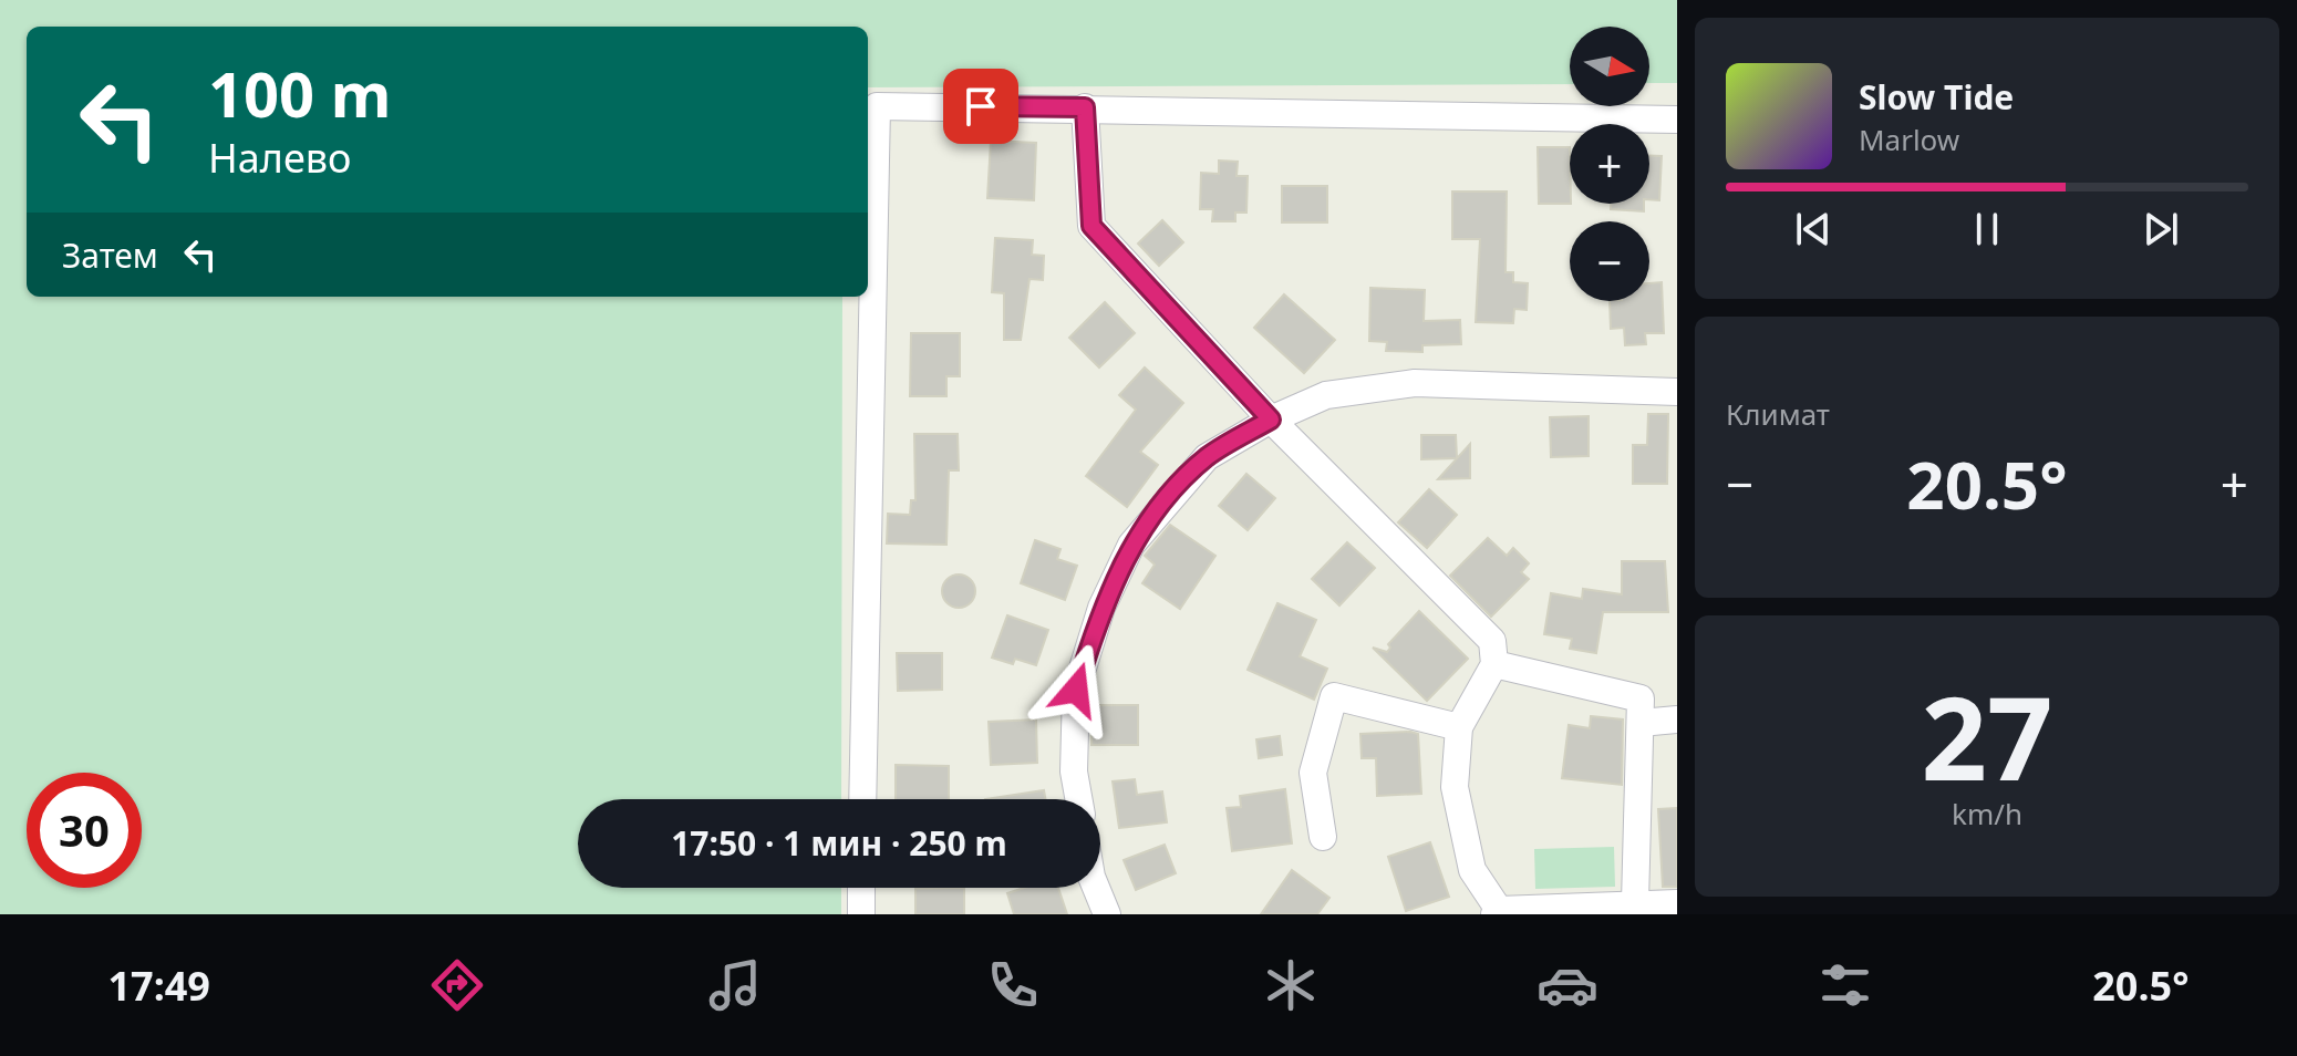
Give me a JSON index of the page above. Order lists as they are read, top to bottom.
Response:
{
  "north": "right",
  "page": {
    "map_buttons": ["+", "−"],
    "turn": ["100 m", "Налево"],
    "song": ["Slow Tide", "Marlow"],
    "then": "Затем",
    "tile": [
      "Климат",
      ["27", "km/h"]
    ],
    "heat": ["−", "20.5°", "+"],
    "limit": "30",
    "trip": "17:50 · 1 мин · 250 m",
    "tabs": ["17:49", "20.5°"]
  }
}
